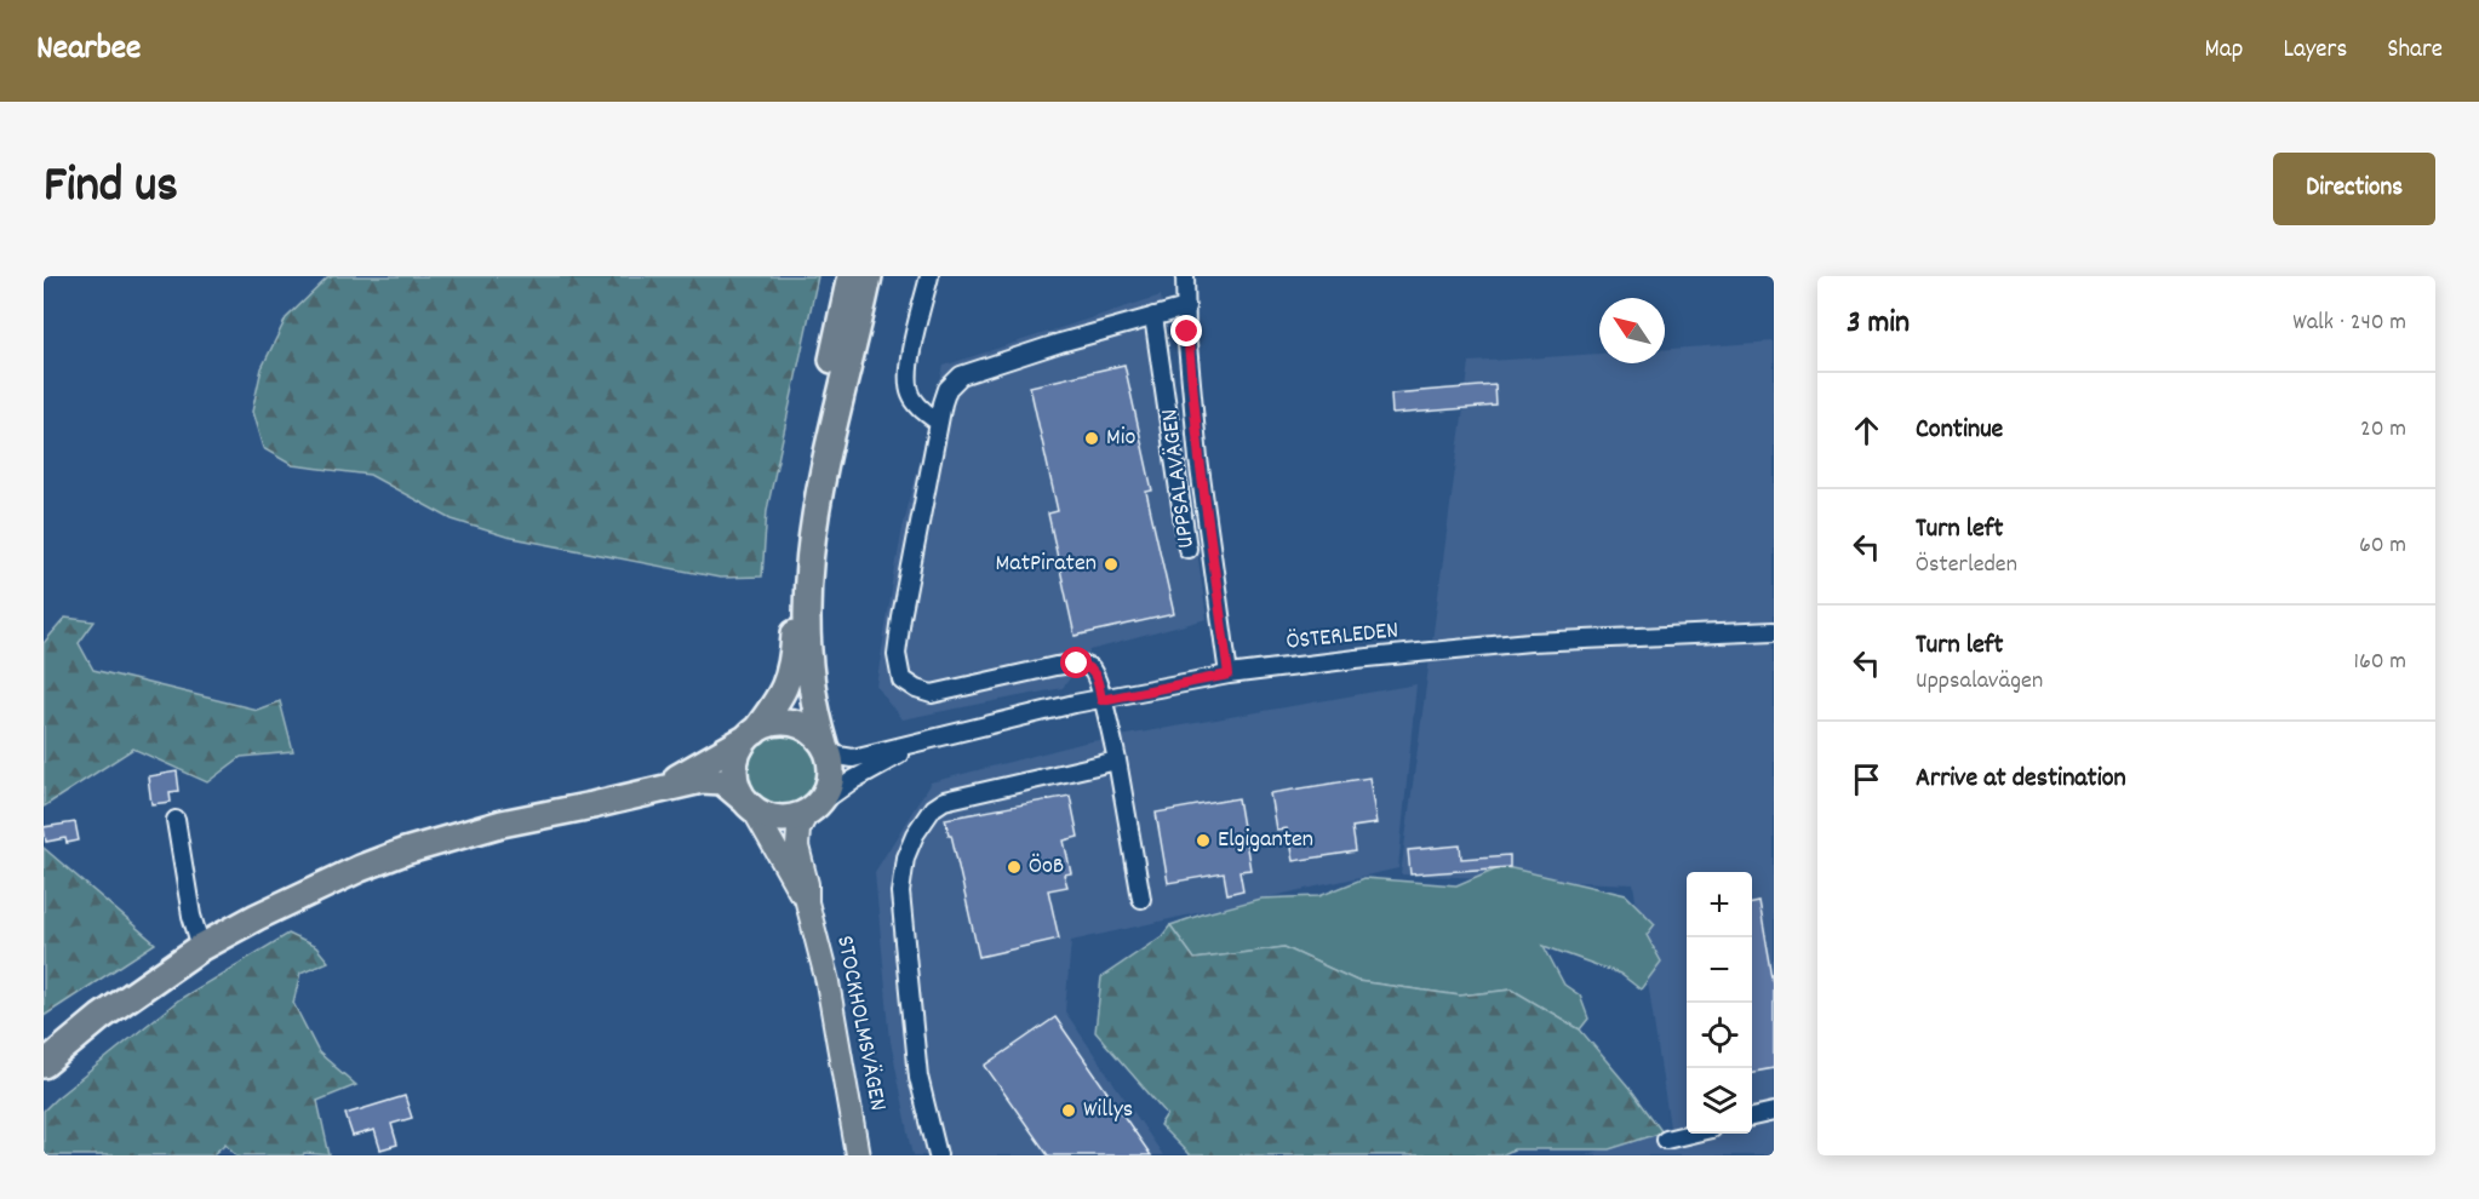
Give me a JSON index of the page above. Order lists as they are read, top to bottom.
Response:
{
  "streets": {
    "main road": ["STOCKHOLMSVÄGEN"],
    "street": ["UPPSALAVÄGEN", "ÖSTERLEDEN"]
  },
  "crossings": [
    ["UPPSALAVÄGEN", "ÖSTERLEDEN"],
    ["ÖSTERLEDEN", "STOCKHOLMSVÄGEN"]
  ],
  "places": [
    "Mio",
    "MatPiraten",
    "Elgiganten",
    "ÖoB",
    "Willys"
  ],
  "north": "top left",
  "page": {
    "header": "Nearbee",
    "nav": ["Map", "Layers", "Share"],
    "title": "Find us",
    "buttons": "Directions",
    "heading": ["3 min", "Walk · 240 m"],
    "list": [
      ["Continue", "20 m"],
      ["Turn left", "Österleden", "60 m"],
      ["Turn left", "Uppsalavägen", "160 m"],
      "Arrive at destination"
    ],
    "map_buttons": ["+", "−"]
  }
}
